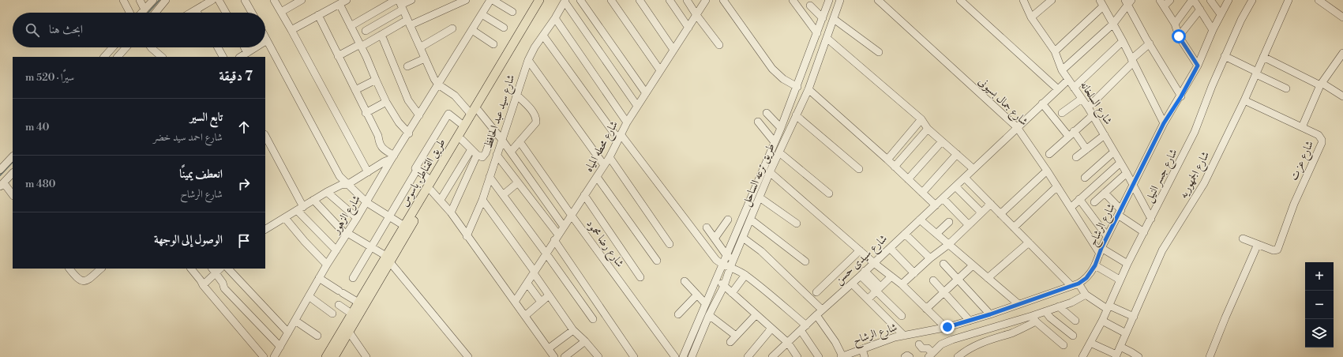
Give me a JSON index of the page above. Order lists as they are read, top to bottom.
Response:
{
  "streets": {
    "main road": ["طريق القناطر, باسوس"],
    "street": [
      "شارع جمال بسيونى",
      "شارع السلخانه",
      "شارع سيد عبد الحافظ",
      "شارع محطه المياه",
      "شارع عزت",
      "طريق ترعه الساحل",
      "شارع الجمهوريه",
      "شارع جسر النيل",
      "شارع الزهور",
      "شارع الرشاح",
      "شارع رضا محمود",
      "شارع سيدى حسن"
    ]
  },
  "crossings": [
    ["شارع جمال بسيونى", "شارع الرشاح"],
    ["شارع جمال بسيونى", "شارع سيدى حسن"],
    ["شارع السلخانه", "شارع جسر النيل"],
    ["شارع السلخانه", "شارع الرشاح"],
    ["شارع السلخانه", "شارع سيدى حسن"],
    ["شارع محطه المياه", "شارع رضا محمود"],
    ["شارع عزت", "شارع الجمهوريه"]
  ],
  "page": {
    "search": "ابحث هنا",
    "heading": ["7 دقيقة", "سيرًا · 520 m"],
    "list": [
      ["تابع السير", "شارع احمد سيد خضر", "40 m"],
      ["انعطف يمينًا", "شارع الرشاح", "480 m"],
      "الوصول إلى الوجهة"
    ],
    "map_buttons": ["+", "−"]
  }
}
